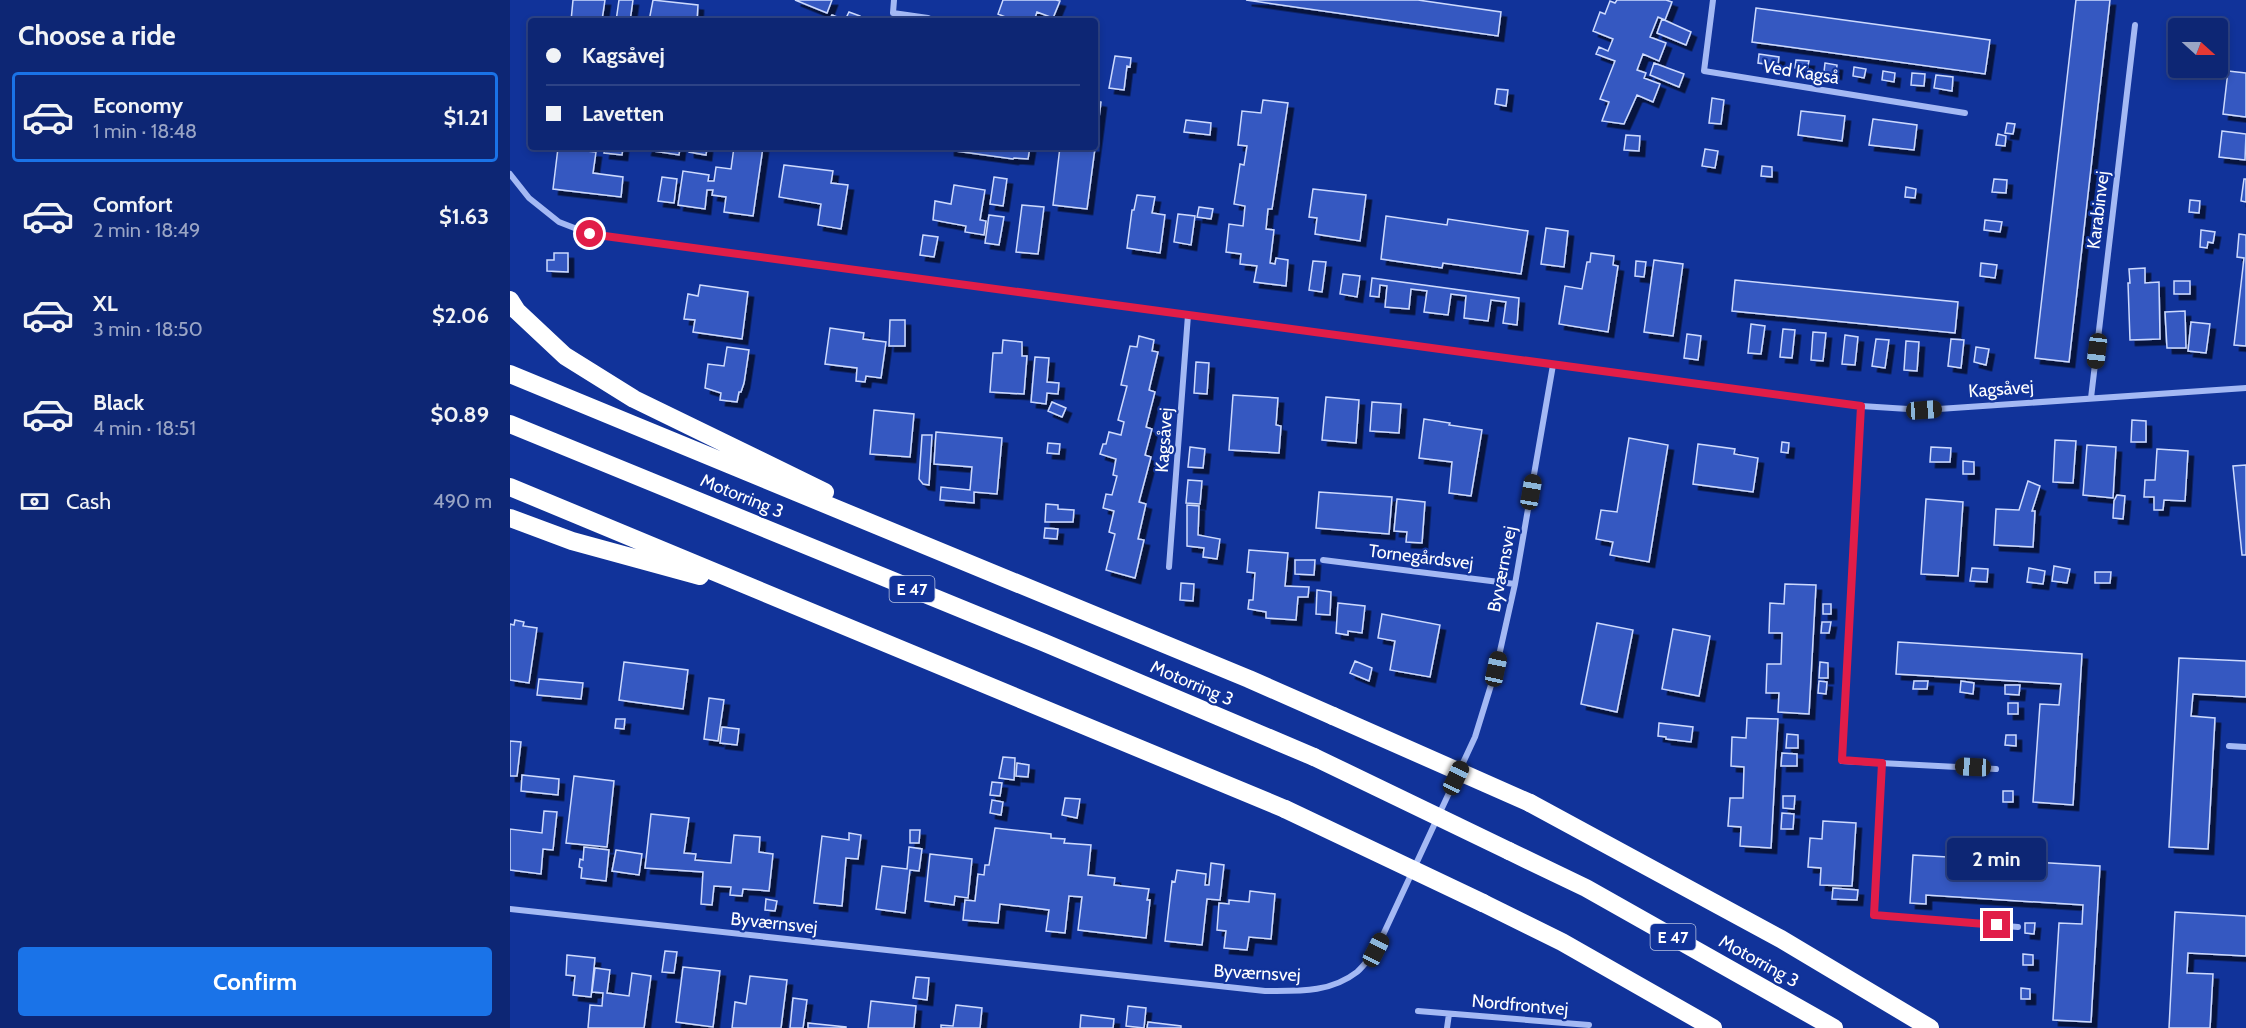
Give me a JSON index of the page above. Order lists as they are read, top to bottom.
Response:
{
  "streets": {
    "highway": ["Motorring 3", "E 47"],
    "street": [
      "Ved Kagså",
      "Karabinvej",
      "Kagsåvej",
      "Tornegårdsvej",
      "Byværnsvej",
      "Nordfrontvej"
    ]
  },
  "crossings": [
    ["Karabinvej", "Kagsåvej"],
    ["Kagsåvej", "Byværnsvej"],
    ["Tornegårdsvej", "Byværnsvej"]
  ],
  "north": "right",
  "page": {
    "heading": "Choose a ride",
    "banner": ["Kagsåvej", "Lavetten"],
    "list": [
      {
        "name": "Economy",
        "note": "1 min · 18:48",
        "value": "$1.21"
      },
      {
        "name": "Comfort",
        "note": "2 min · 18:49",
        "value": "$1.63"
      },
      {
        "name": "XL",
        "note": "3 min · 18:50",
        "value": "$2.06"
      },
      {
        "name": "Black",
        "note": "4 min · 18:51",
        "value": "$0.89"
      }
    ],
    "pay": ["Cash", "490 m"],
    "bubble": "2 min",
    "buttons": "Confirm"
  }
}
